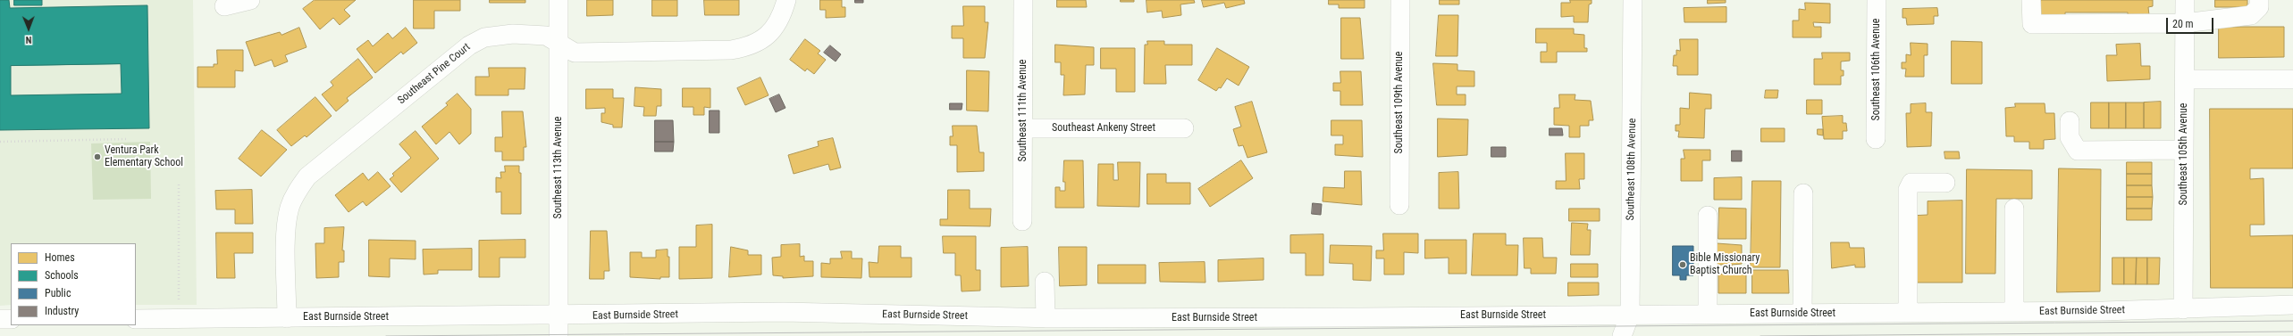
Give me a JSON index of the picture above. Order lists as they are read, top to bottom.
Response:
{
  "streets": {
    "street": [
      "Southeast 106th Avenue",
      "Southeast Pine Court",
      "Southeast 109th Avenue",
      "Southeast 111th Avenue",
      "Southeast Ankeny Street",
      "Southeast 105th Avenue",
      "Southeast 113th Avenue",
      "Southeast 108th Avenue",
      "East Burnside Street"
    ]
  },
  "crossings": [
    ["Southeast Pine Court", "Southeast 113th Avenue"],
    ["Southeast Pine Court", "East Burnside Street"],
    ["Southeast 111th Avenue", "Southeast Ankeny Street"],
    ["Southeast 105th Avenue", "East Burnside Street"],
    ["Southeast 113th Avenue", "East Burnside Street"],
    ["Southeast 108th Avenue", "East Burnside Street"]
  ],
  "places": ["Ventura Park Elementary School", "Bible Missionary Baptist Church"],
  "legend": [
    "Homes",
    "Schools",
    "Public",
    "Industry"
  ],
  "scale_bar": "20 m",
  "north": "bottom"
}
